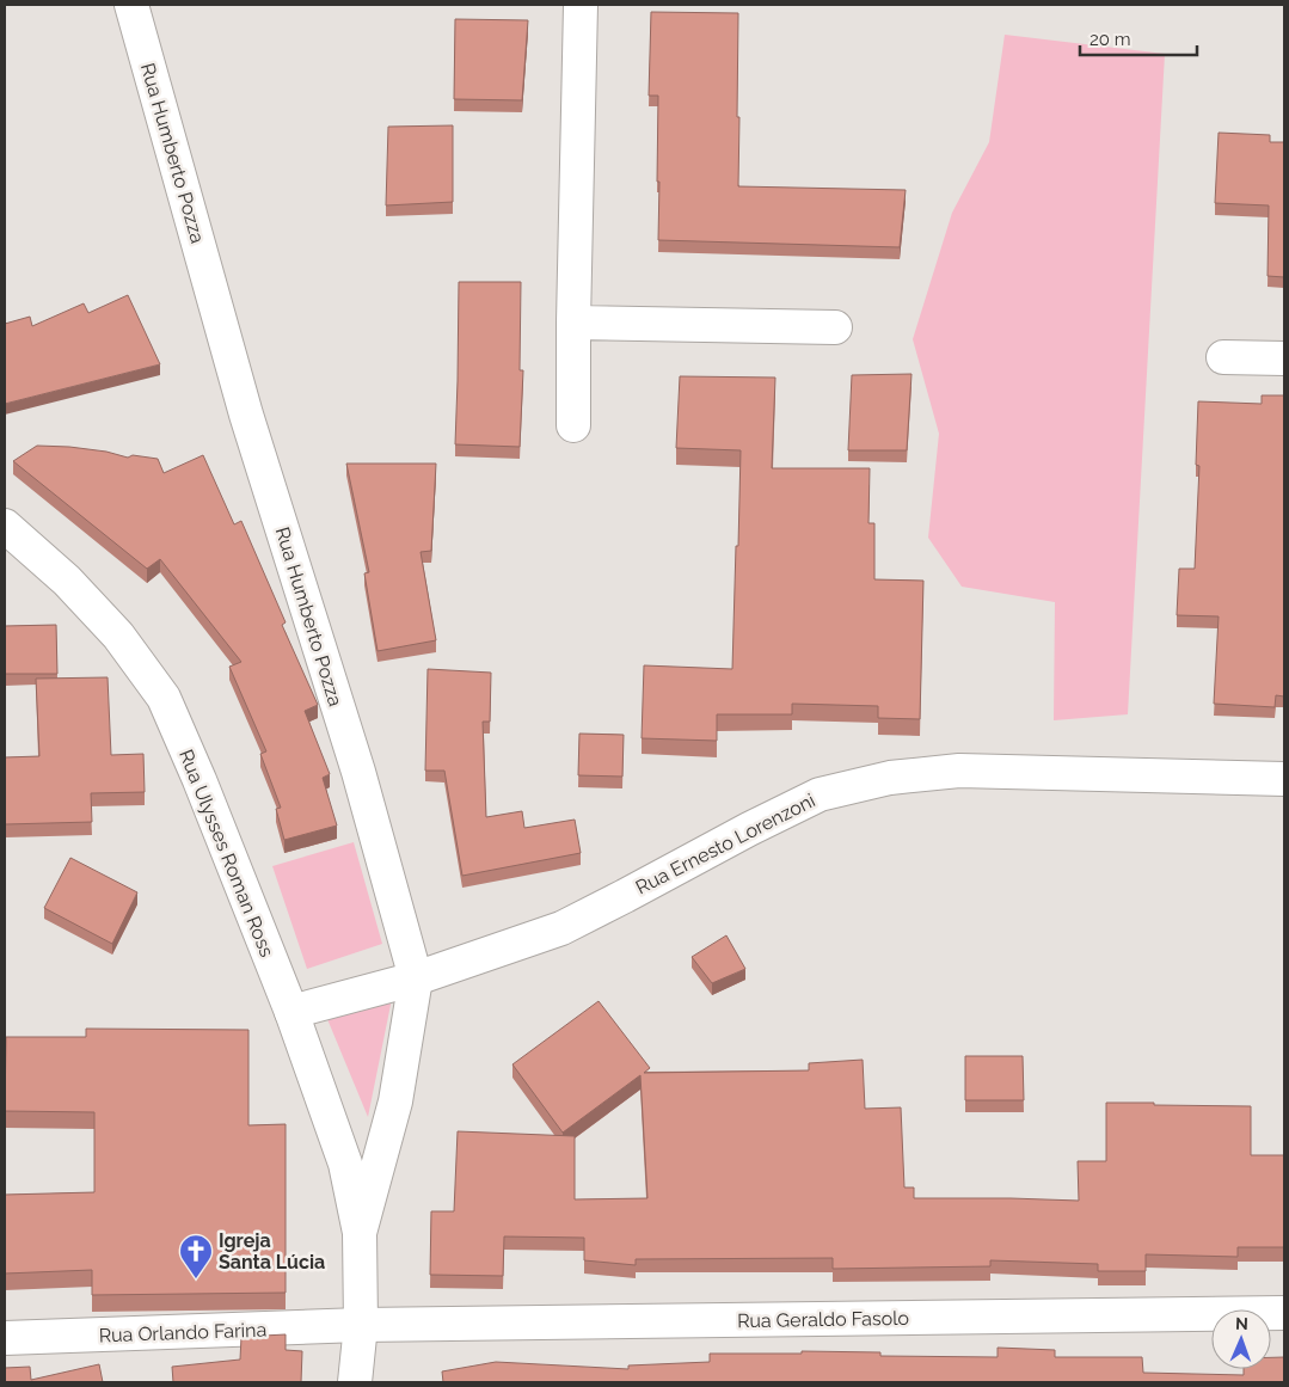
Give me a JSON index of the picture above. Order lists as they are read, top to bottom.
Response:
{
  "streets": {
    "street": [
      "Rua Humberto Pozza",
      "Rua Ernesto Lorenzoni",
      "Rua Ulysses Roman Ross",
      "Rua Geraldo Fasolo",
      "Rua Orlando Farina"
    ]
  },
  "crossings": [
    ["Rua Humberto Pozza", "Rua Ernesto Lorenzoni"],
    ["Rua Humberto Pozza", "Rua Ulysses Roman Ross"],
    ["Rua Ernesto Lorenzoni", "Rua Ulysses Roman Ross"],
    ["Rua Geraldo Fasolo", "Rua Orlando Farina"]
  ],
  "places": {
    "church": ["Igreja Santa Lúcia"]
  },
  "scale_bar": "20 m",
  "north": "top"
}
